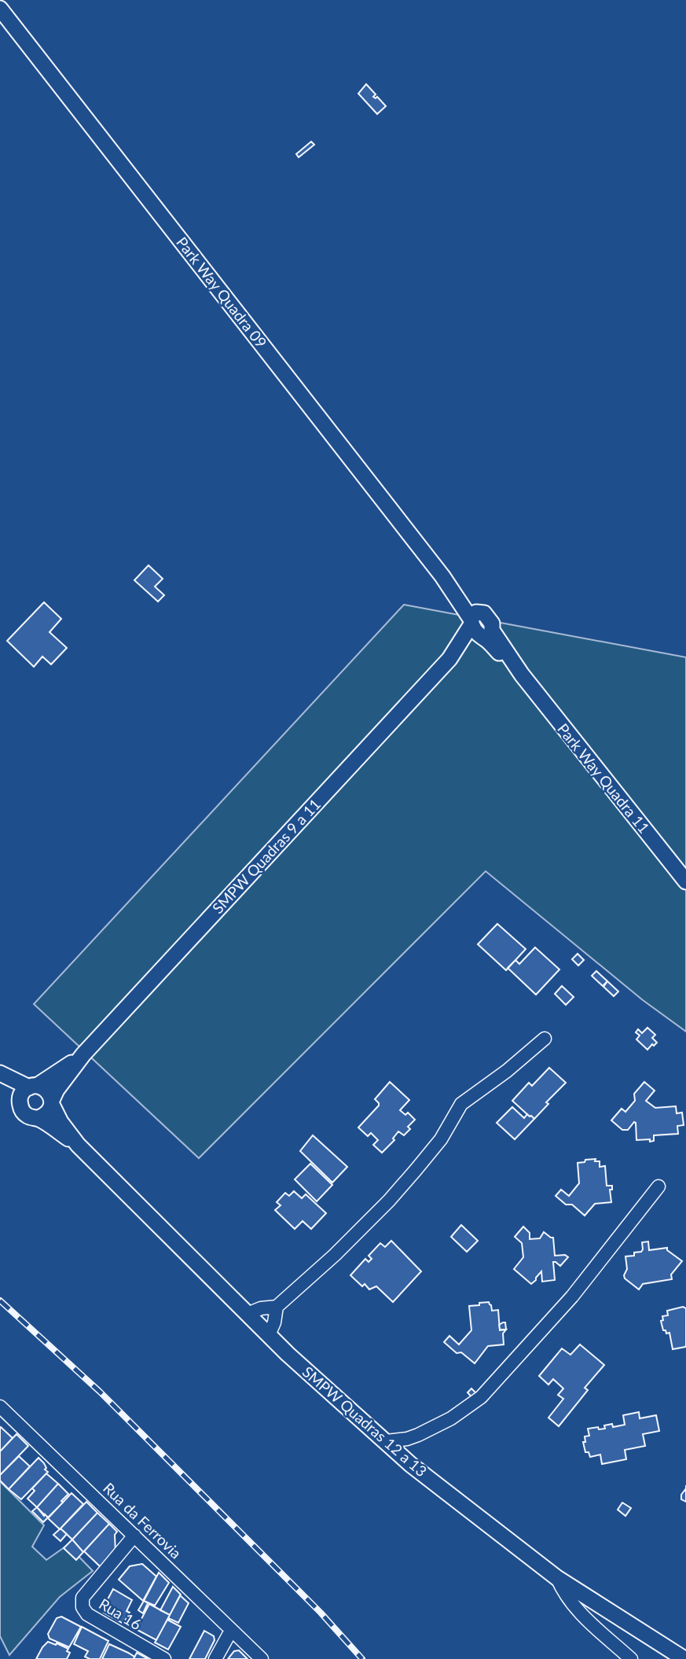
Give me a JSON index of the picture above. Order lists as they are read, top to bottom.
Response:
{
  "streets": {
    "street": [
      "Park Way Quadra 09",
      "Park Way Quadra 11",
      "SMPW Quadras 9 a 11",
      "SMPW Quadras 12 a 13",
      "Rua da Ferrovia",
      "Rua 16"
    ]
  },
  "crossings": [
    ["Park Way Quadra 09", "Park Way Quadra 11"],
    ["Park Way Quadra 09", "SMPW Quadras 9 a 11"],
    ["Park Way Quadra 11", "SMPW Quadras 9 a 11"],
    ["SMPW Quadras 9 a 11", "SMPW Quadras 12 a 13"],
    ["Rua da Ferrovia", "Rua 16"]
  ]
}
